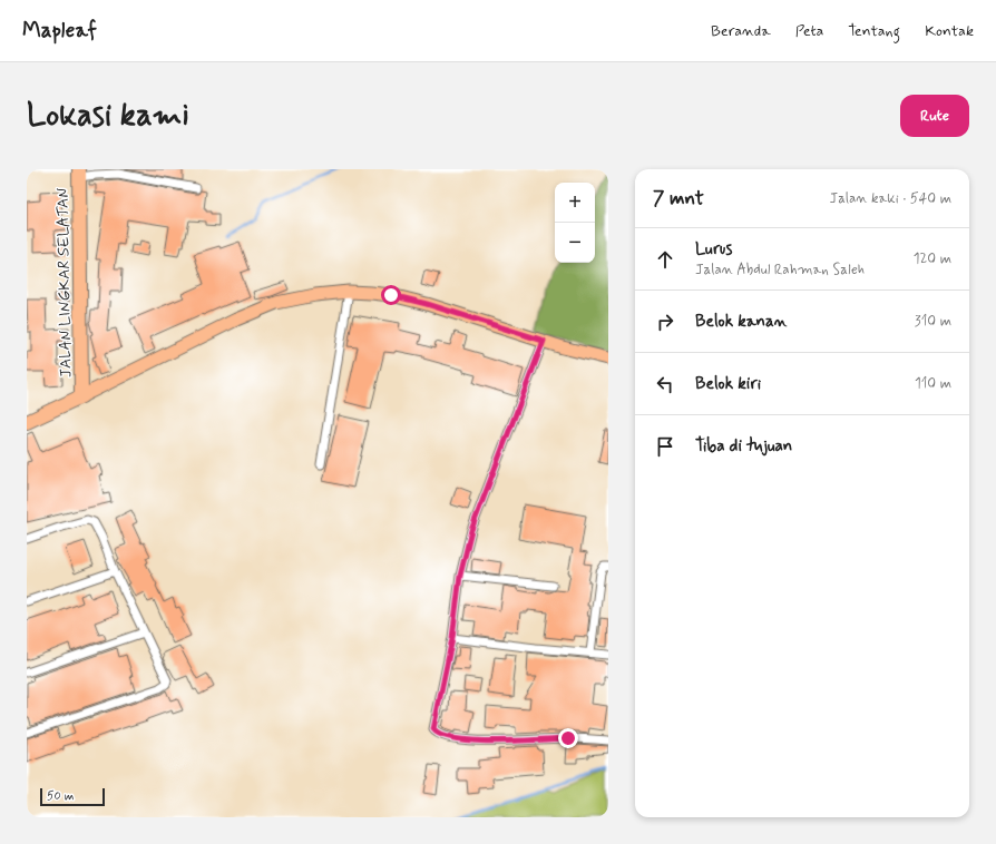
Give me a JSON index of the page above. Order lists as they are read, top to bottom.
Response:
{
  "streets": {
    "highway": ["JALAN LINGKAR SELATAN"]
  },
  "scale_bar": "50 m",
  "page": {
    "header": "Mapleaf",
    "nav": [
      "Beranda",
      "Peta",
      "Tentang",
      "Kontak"
    ],
    "buttons": "Rute",
    "title": "Lokasi kami",
    "heading": ["7 mnt", "Jalan kaki · 540 m"],
    "map_buttons": ["+", "−"],
    "list": [
      ["Lurus", "Jalan Abdul Rahman Saleh", "120 m"],
      ["Belok kanan", "310 m"],
      ["Belok kiri", "110 m"],
      "Tiba di tujuan"
    ],
    "scale": "50 m"
  }
}
